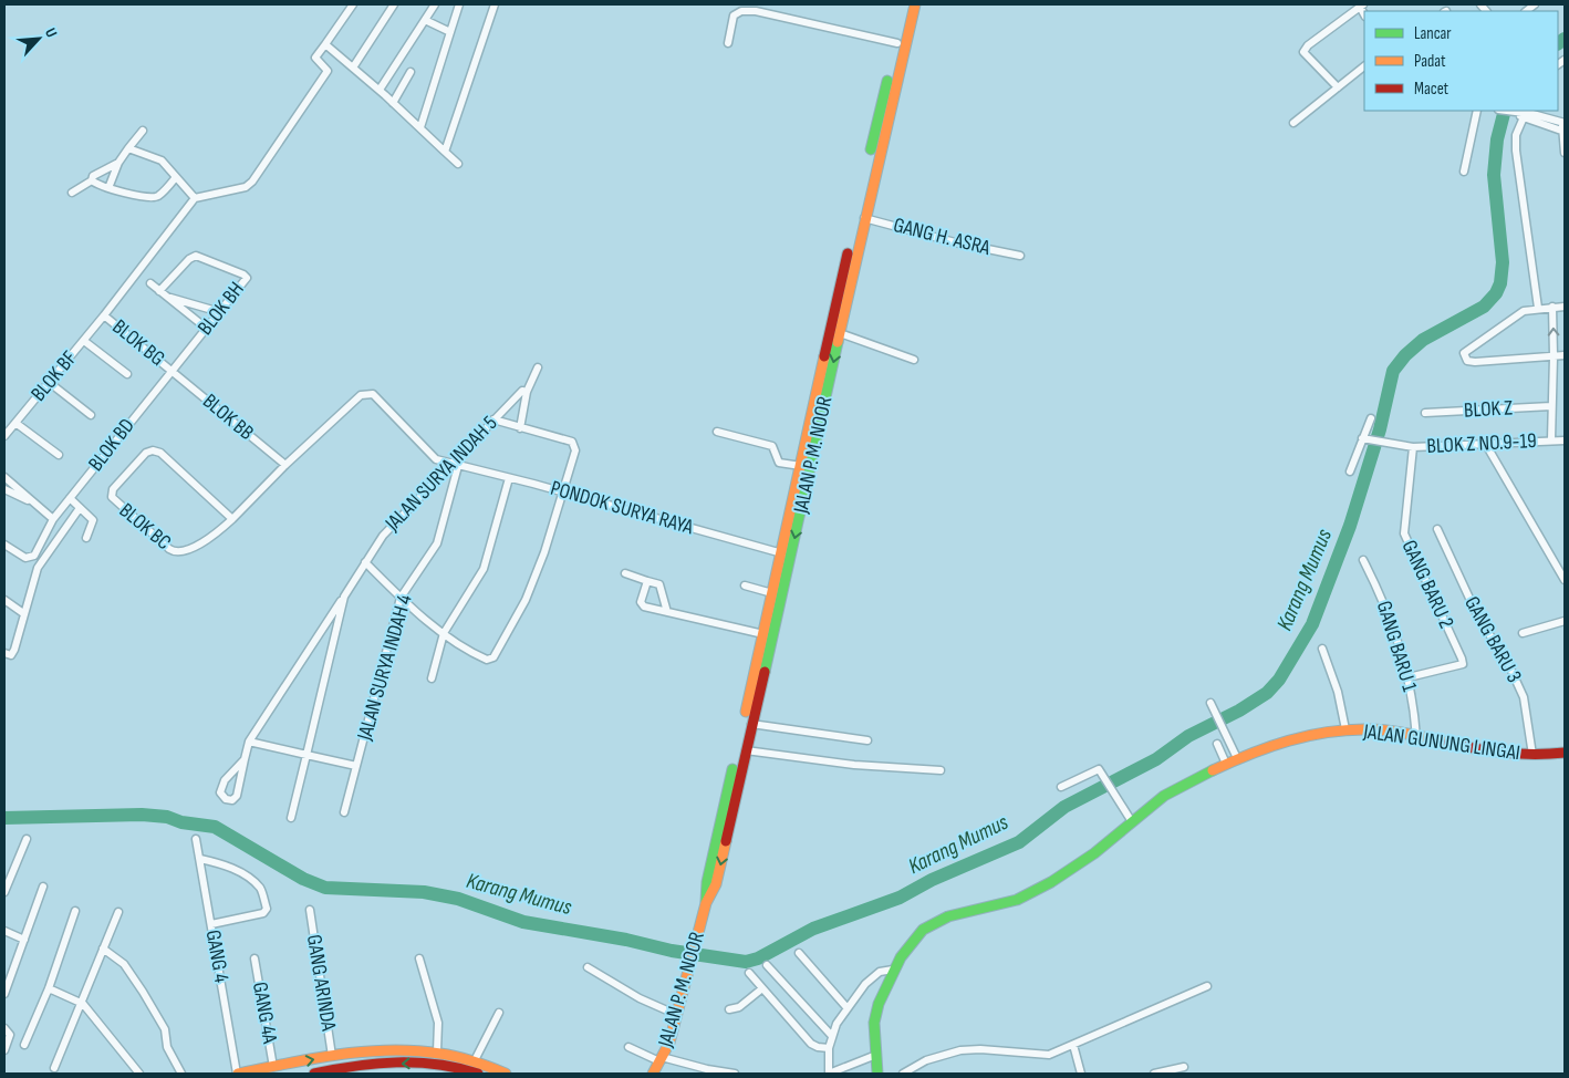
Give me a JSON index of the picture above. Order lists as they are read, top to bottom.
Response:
{
  "streets": {
    "main road": ["JALAN P. M. NOOR", "JALAN GUNUNG LINGAI"],
    "street": [
      "GANG H. ASRA",
      "BLOK BH",
      "BLOK BG",
      "BLOK BF",
      "BLOK Z",
      "BLOK BB",
      "BLOK Z NO.9-19",
      "BLOK BD",
      "JALAN SURYA INDAH 5",
      "PONDOK SURYA RAYA",
      "BLOK BC",
      "GANG BARU 2",
      "GANG BARU 3",
      "GANG BARU 1",
      "JALAN SURYA INDAH 4",
      "GANG 4",
      "GANG ARINDA",
      "GANG 4A"
    ]
  },
  "crossings": [
    ["GANG H. ASRA", "JALAN P. M. NOOR"],
    ["BLOK BH", "BLOK BG"],
    ["BLOK BH", "BLOK BB"],
    ["BLOK BH", "BLOK BD"],
    ["BLOK BG", "BLOK BF"],
    ["BLOK BG", "BLOK BB"],
    ["BLOK BG", "BLOK BD"],
    ["BLOK BB", "BLOK BD"],
    ["BLOK BB", "BLOK BC"],
    ["BLOK Z NO.9-19", "GANG BARU 2"],
    ["JALAN P. M. NOOR", "PONDOK SURYA RAYA"],
    ["JALAN SURYA INDAH 5", "PONDOK SURYA RAYA"],
    ["JALAN SURYA INDAH 5", "BLOK BC"],
    ["JALAN SURYA INDAH 5", "JALAN SURYA INDAH 4"],
    ["PONDOK SURYA RAYA", "BLOK BC"],
    ["PONDOK SURYA RAYA", "JALAN SURYA INDAH 4"],
    ["BLOK BC", "JALAN SURYA INDAH 4"],
    ["GANG BARU 2", "GANG BARU 1"],
    ["GANG BARU 3", "JALAN GUNUNG LINGAI"],
    ["GANG BARU 1", "JALAN GUNUNG LINGAI"]
  ],
  "water": ["Karang Mumus"],
  "legend": ["Lancar", "Padat", "Macet"],
  "north": "top right"
}
